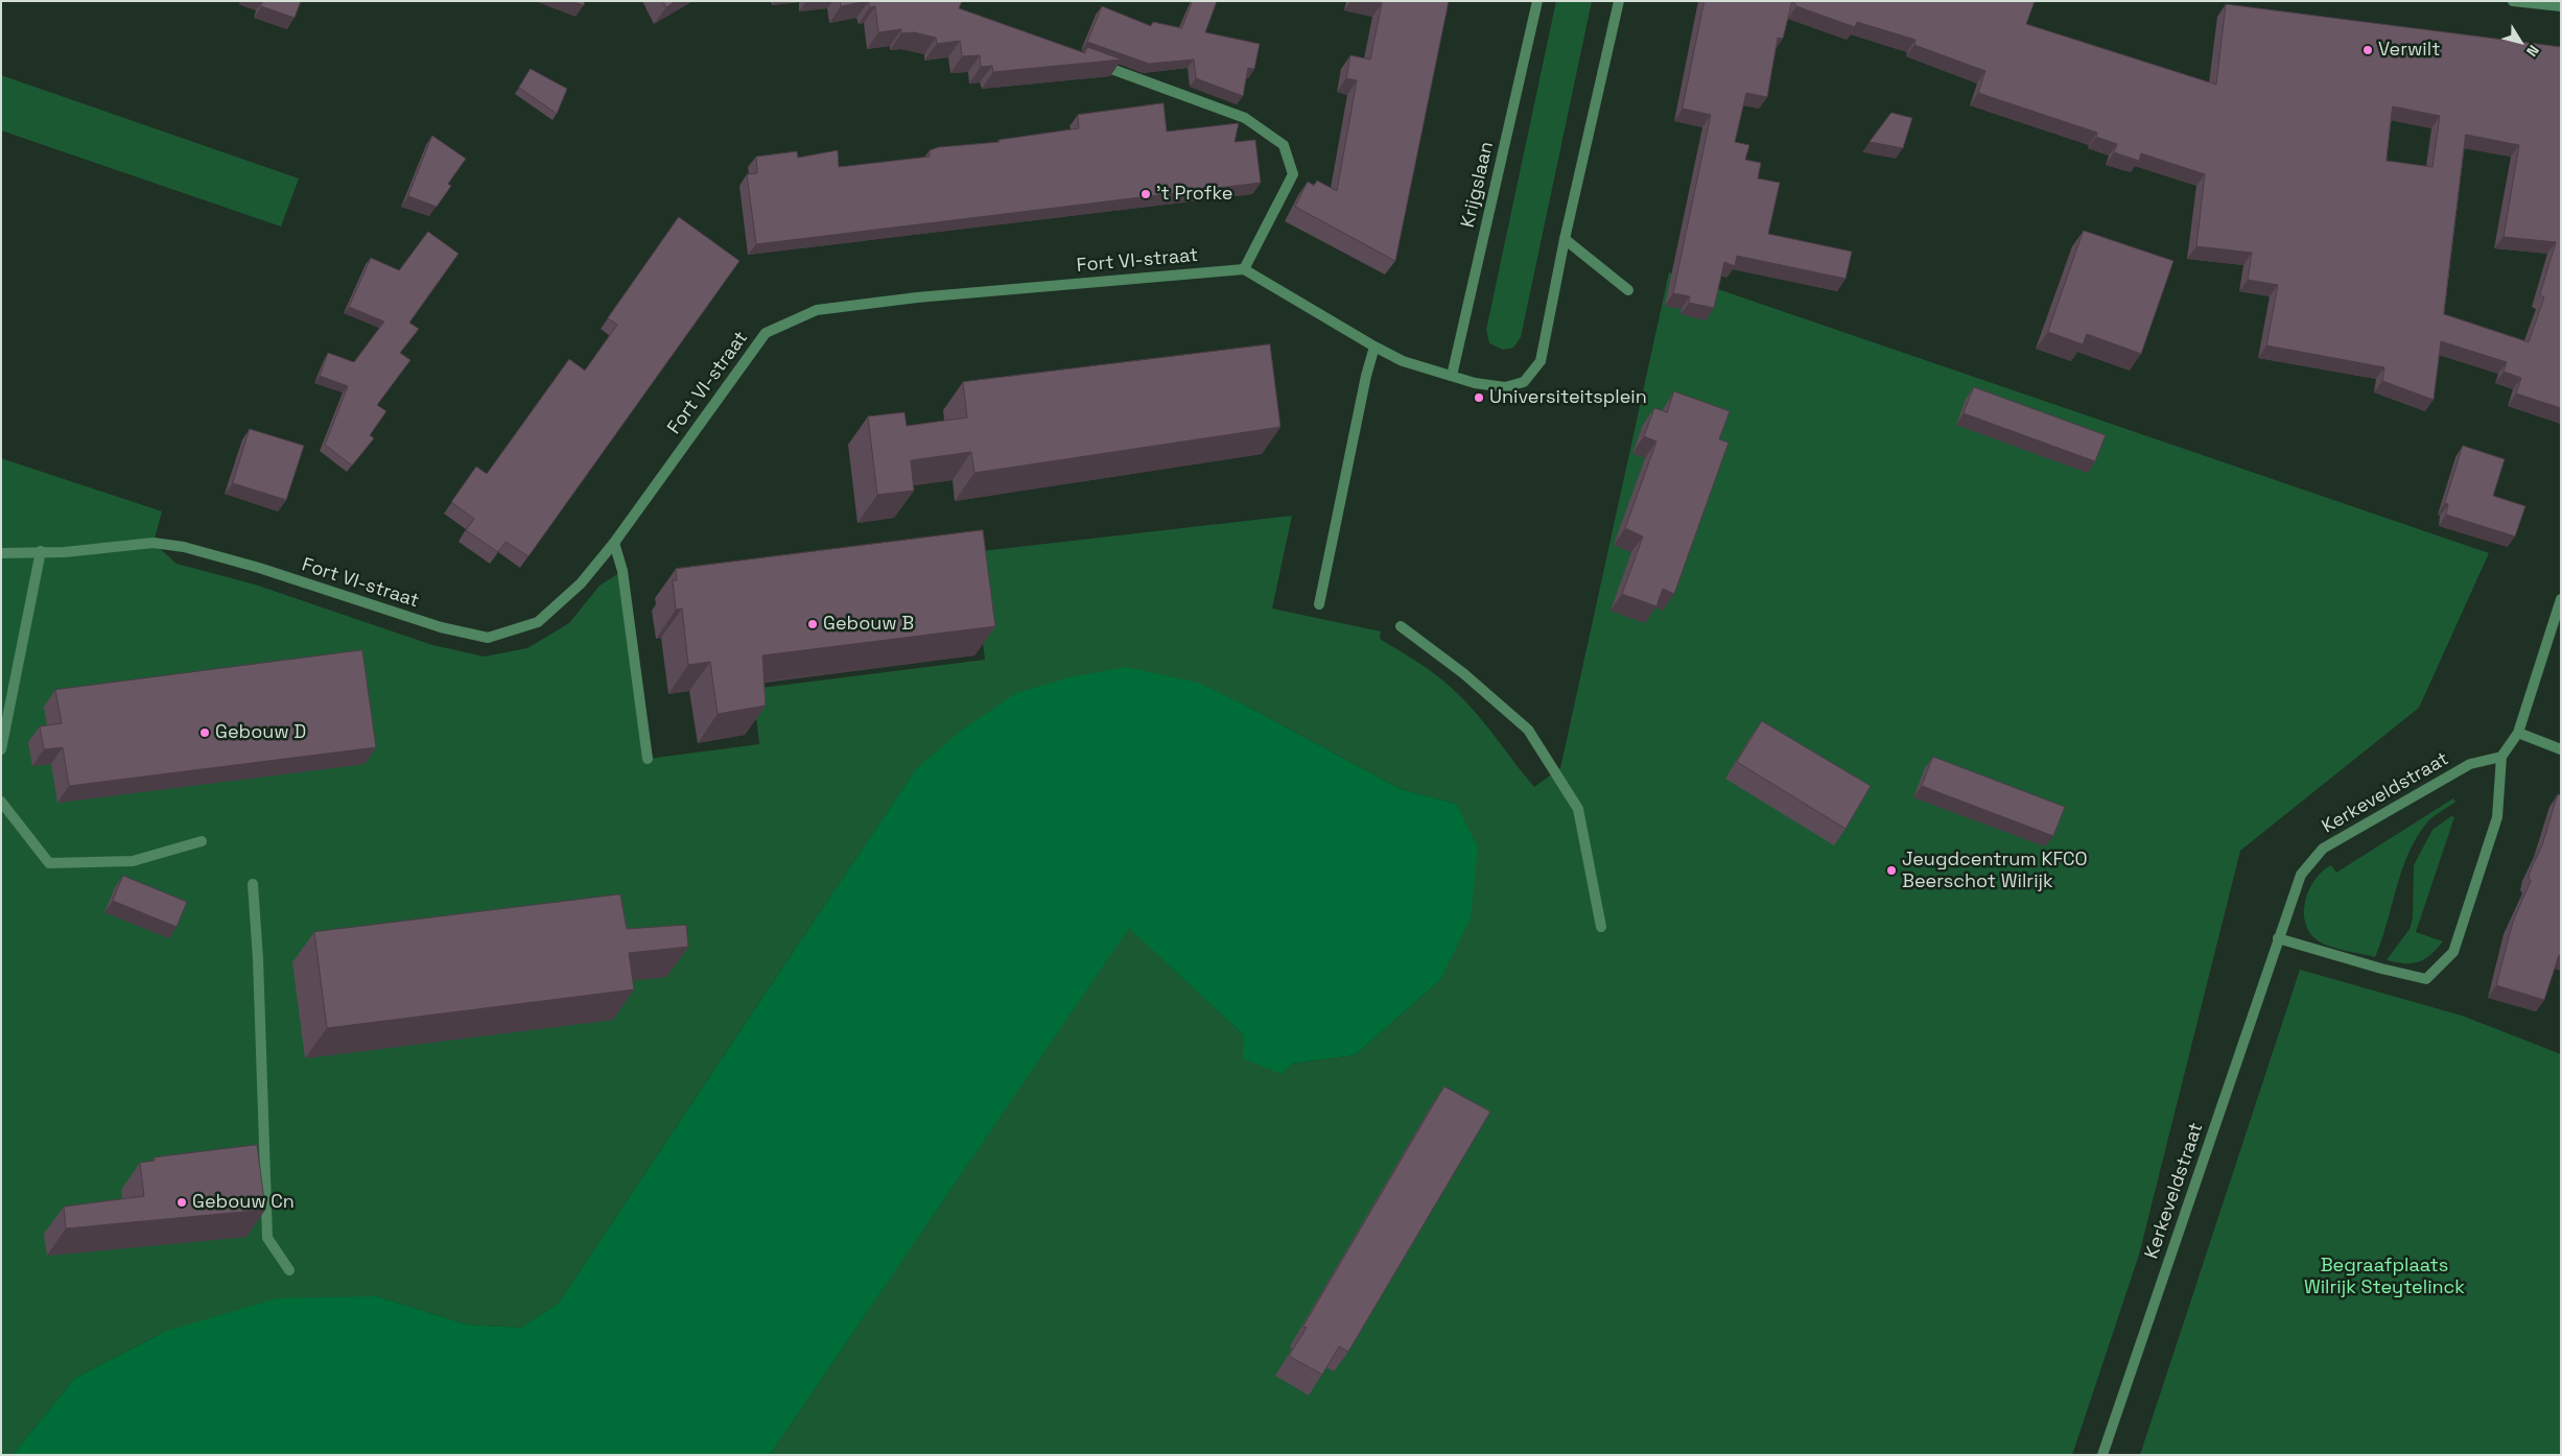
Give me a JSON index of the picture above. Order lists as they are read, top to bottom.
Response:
{
  "streets": {
    "street": ["Krijgslaan", "Fort VI-straat", "Kerkeveldstraat"]
  },
  "parks": ["Begraafplaats Wilrijk Steytelinck"],
  "places": [
    "Verwilt",
    "'t Profke",
    "Universiteitsplein",
    "Gebouw B",
    "Gebouw D",
    "Jeugdcentrum KFCO Beerschot Wilrijk",
    "Gebouw Cn"
  ],
  "north": "bottom right"
}
